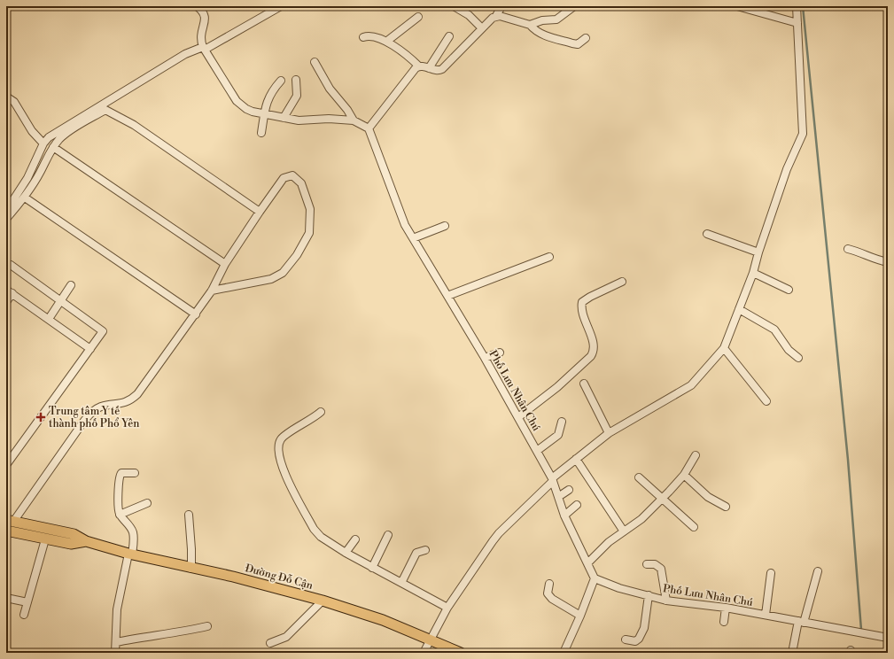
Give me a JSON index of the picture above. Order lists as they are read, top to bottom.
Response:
{
  "streets": {
    "main road": ["Đường Đỗ Cận"],
    "street": ["Phố Lưu Nhân Chú"]
  },
  "places": {
    "health": ["Trung tâm Y tế thành phố Phổ Yên"]
  }
}
